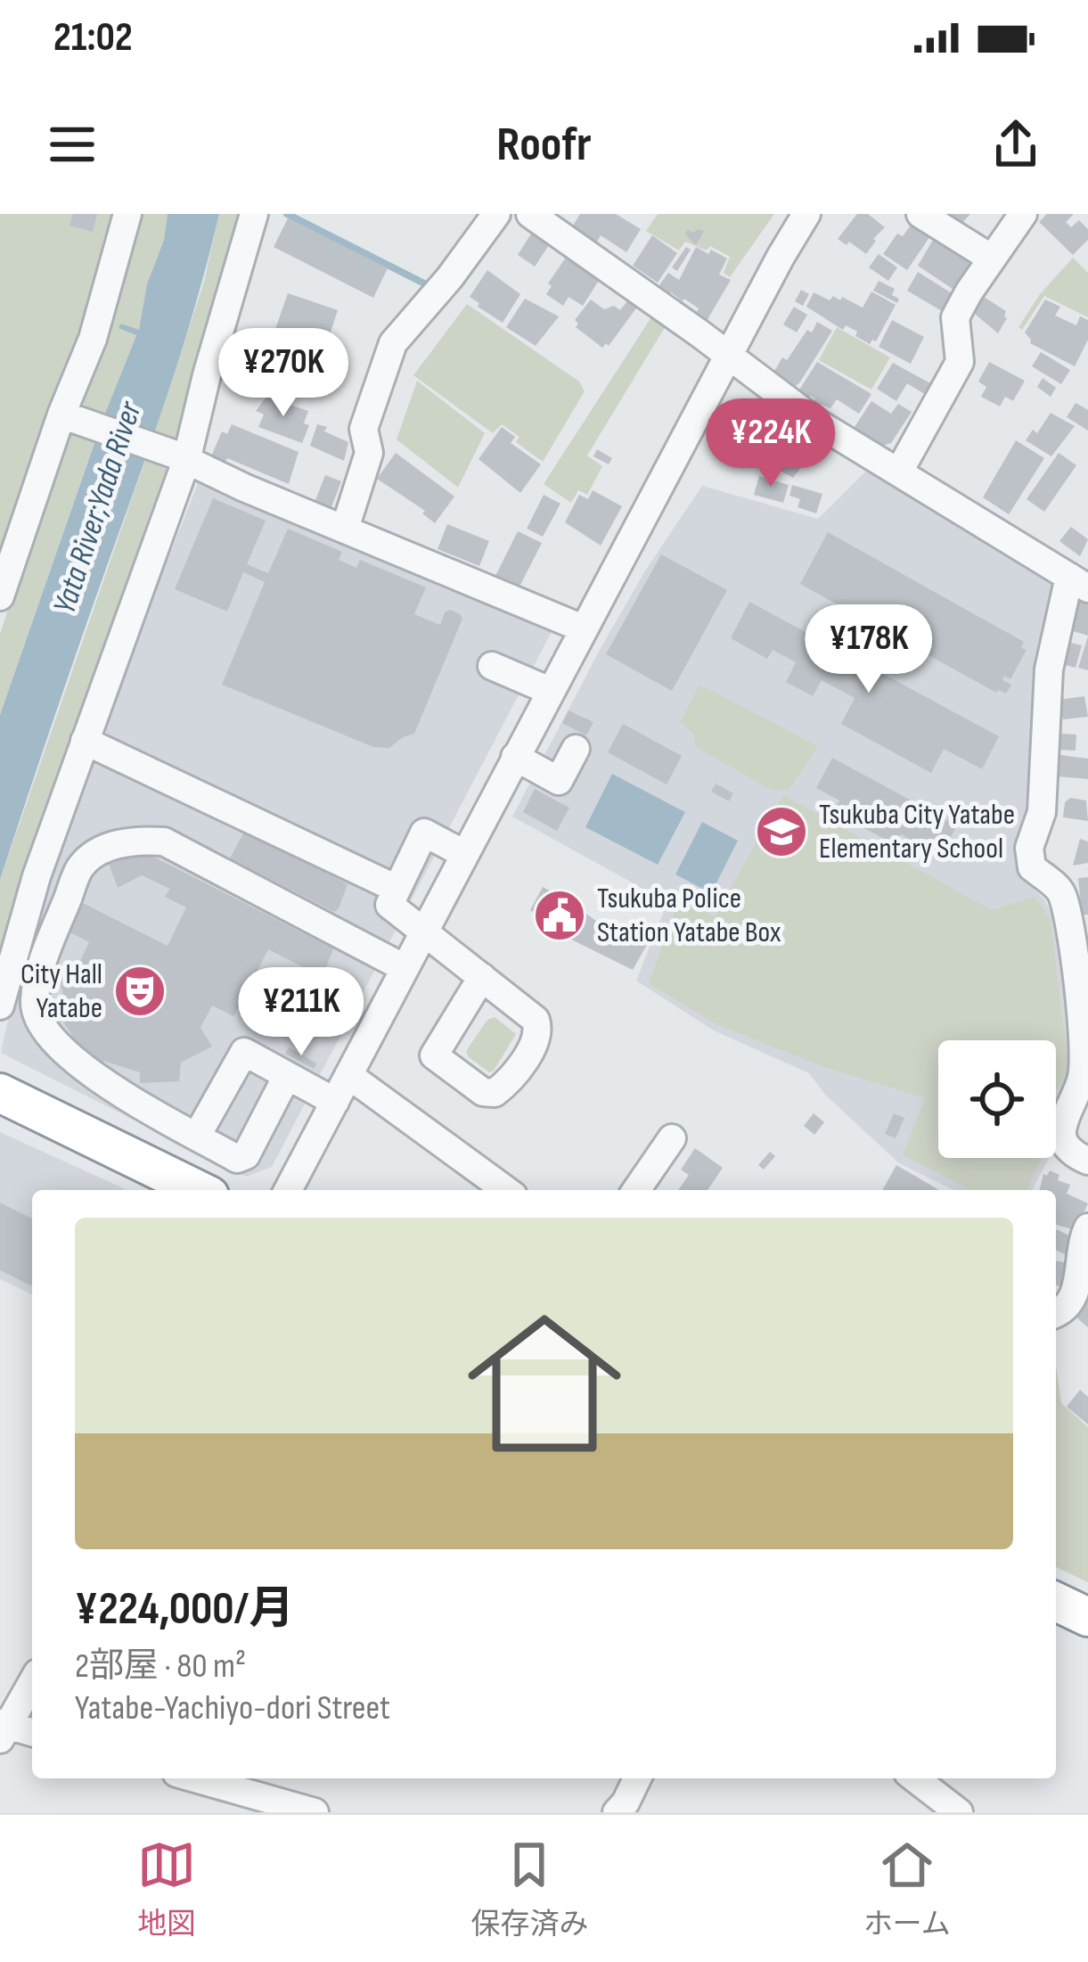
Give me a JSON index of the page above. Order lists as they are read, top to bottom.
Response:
{
  "water": ["Yata River;Yada River"],
  "places": {
    "school or university": ["Tsukuba City Yatabe Elementary School"],
    "public building": ["Tsukuba Police Station Yatabe Box"],
    "theatre": ["City Hall Yatabe"]
  },
  "page": {
    "status": "21:02",
    "header": "Roofr",
    "price": [
      "¥270K",
      "¥224K",
      "¥178K",
      "¥211K"
    ],
    "list": [
      {
        "name": "¥224,000/月",
        "note": "2部屋 · 80 m² · Yatabe-Yachiyo-dori Street"
      }
    ],
    "tabs": ["地図", "保存済み", "ホーム"]
  }
}
